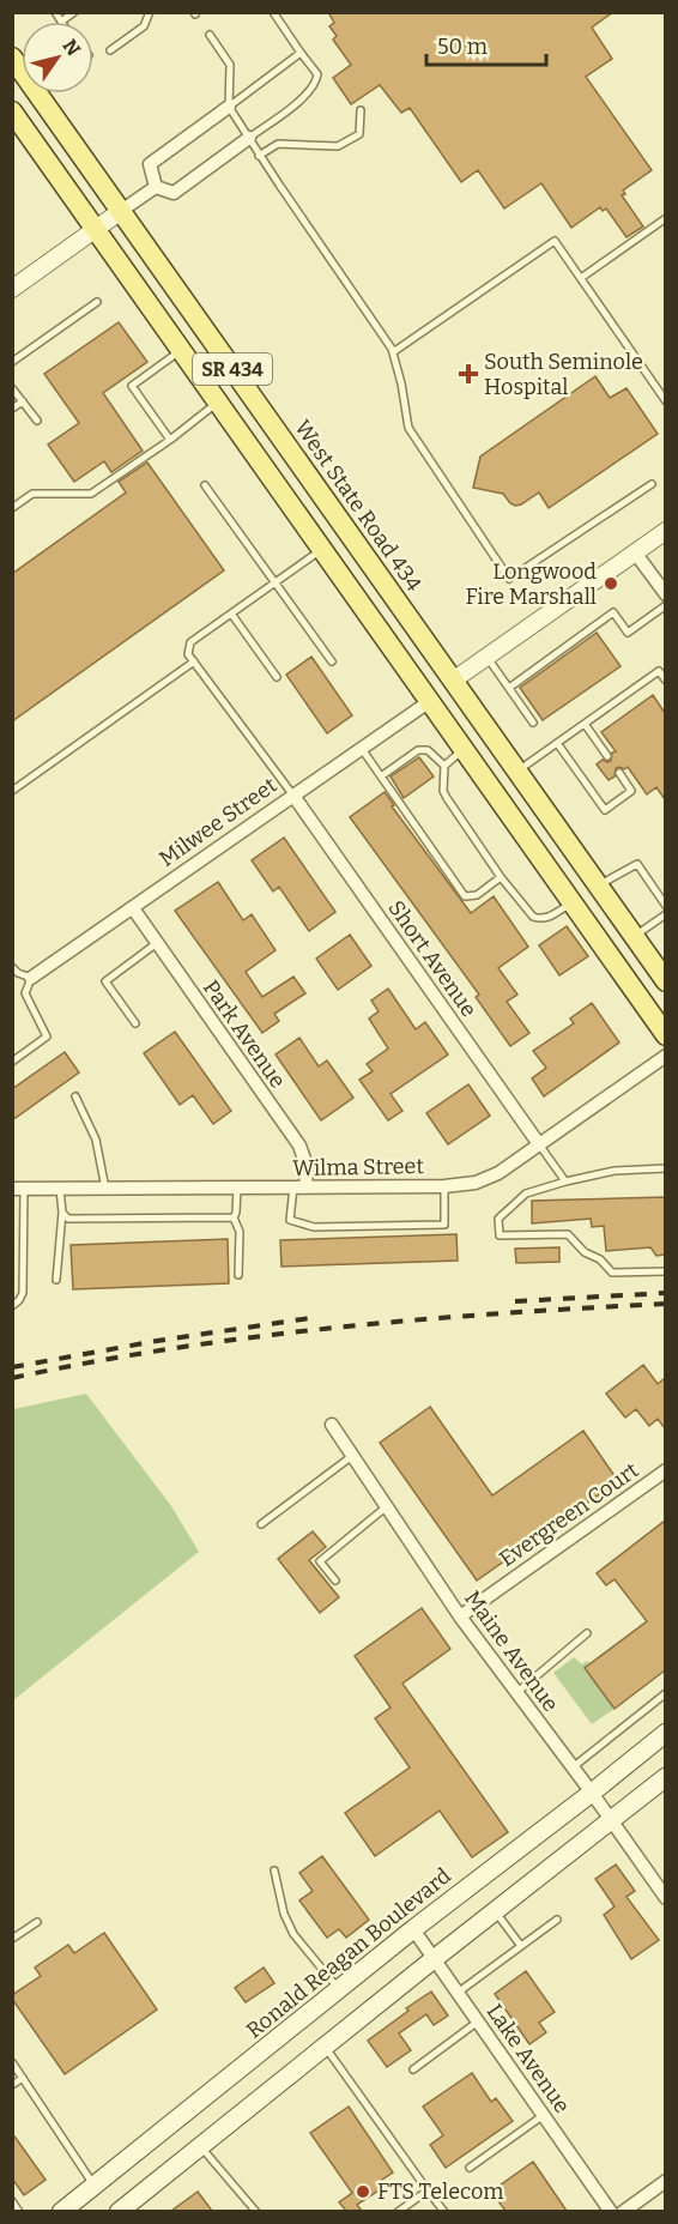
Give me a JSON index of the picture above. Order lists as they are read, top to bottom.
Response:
{
  "streets": {
    "main road": ["SR 434", "West State Road 434", "Ronald Reagan Boulevard"],
    "street": [
      "Milwee Street",
      "Short Avenue",
      "Park Avenue",
      "Wilma Street",
      "Evergreen Court",
      "Maine Avenue",
      "Lake Avenue"
    ]
  },
  "crossings": [
    ["SR 434", "Milwee Street"],
    ["Milwee Street", "Short Avenue"],
    ["Milwee Street", "Park Avenue"],
    ["Short Avenue", "Wilma Street"],
    ["Park Avenue", "Wilma Street"],
    ["Evergreen Court", "Maine Avenue"],
    ["Maine Avenue", "Ronald Reagan Boulevard"],
    ["Ronald Reagan Boulevard", "Lake Avenue"]
  ],
  "places": {
    "health": ["South Seminole Hospital"],
    "other": ["Longwood Fire Marshall", "FTS Telecom"]
  },
  "scale_bar": "50 m",
  "north": "top right"
}
